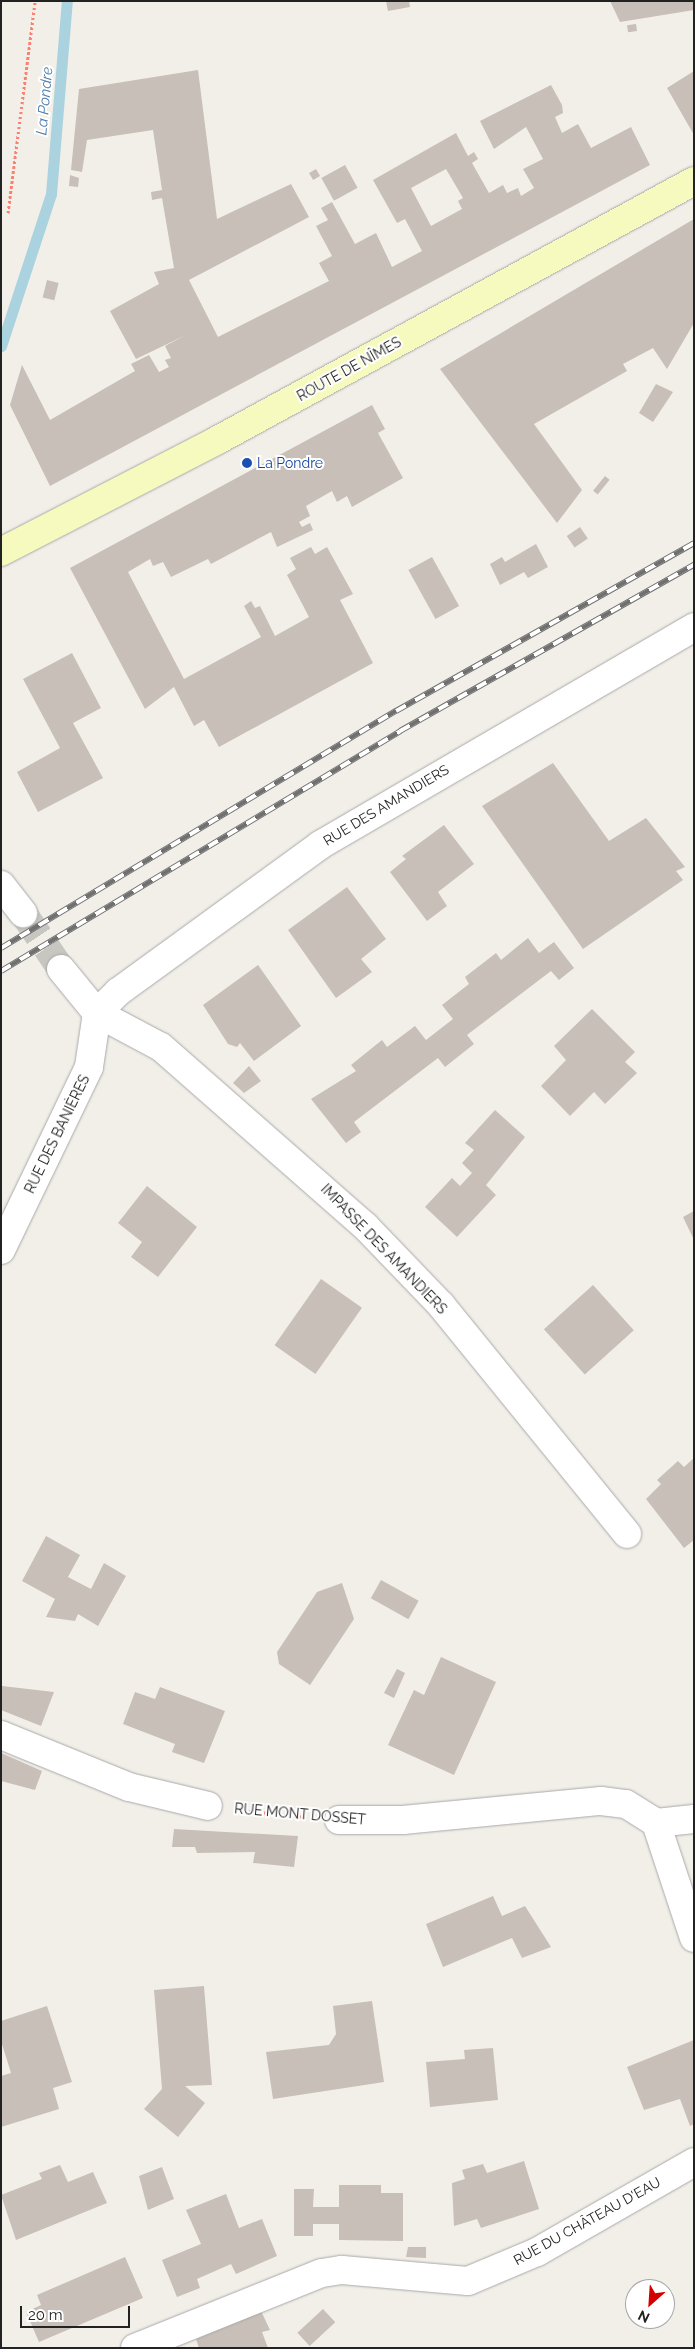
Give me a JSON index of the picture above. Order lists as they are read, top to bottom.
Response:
{
  "streets": {
    "street": [
      "ROUTE DE NÎMES",
      "RUE DES AMANDIERS",
      "RUE DES BANIÈRES",
      "IMPASSE DES AMANDIERS",
      "RUE MONT DOSSET",
      "RUE DU CHÂTEAU D'EAU"
    ]
  },
  "crossings": [
    ["RUE DES AMANDIERS", "RUE DES BANIÈRES"],
    ["RUE DES AMANDIERS", "IMPASSE DES AMANDIERS"],
    ["RUE DES BANIÈRES", "IMPASSE DES AMANDIERS"]
  ],
  "water": ["La Pondre"],
  "places": ["La Pondre"],
  "scale_bar": "20 m",
  "north": "bottom left"
}
